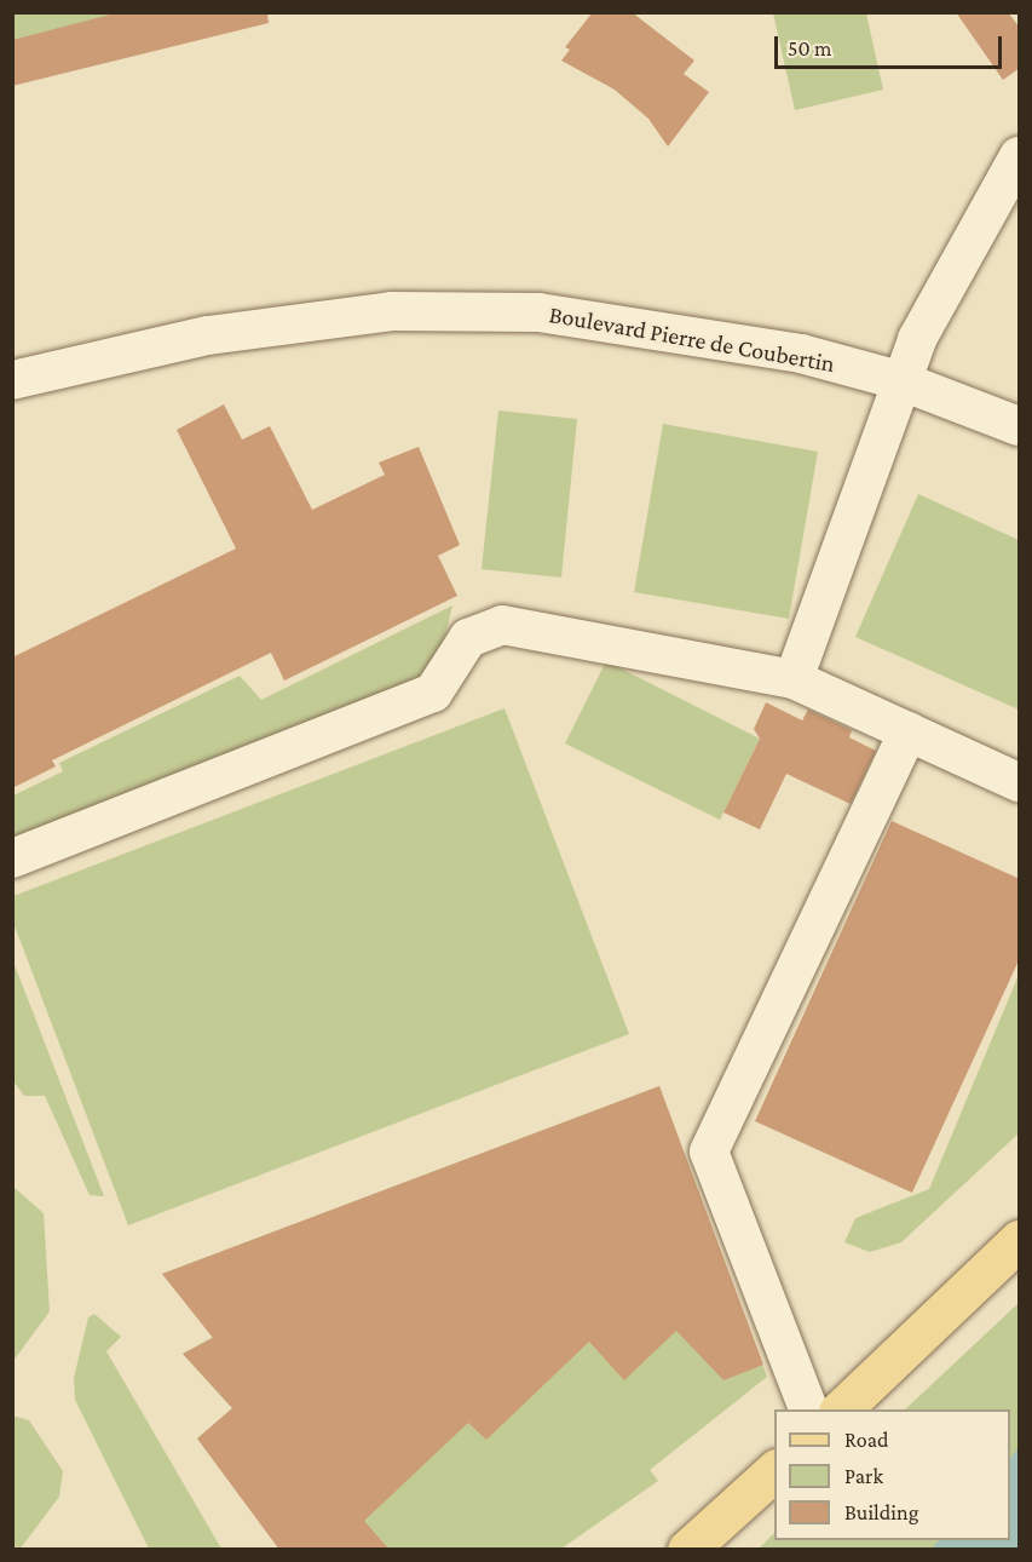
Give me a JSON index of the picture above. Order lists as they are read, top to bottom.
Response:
{
  "streets": {
    "street": ["Boulevard Pierre de Coubertin"]
  },
  "legend": ["Road", "Park", "Building"],
  "scale_bar": "50 m"
}
